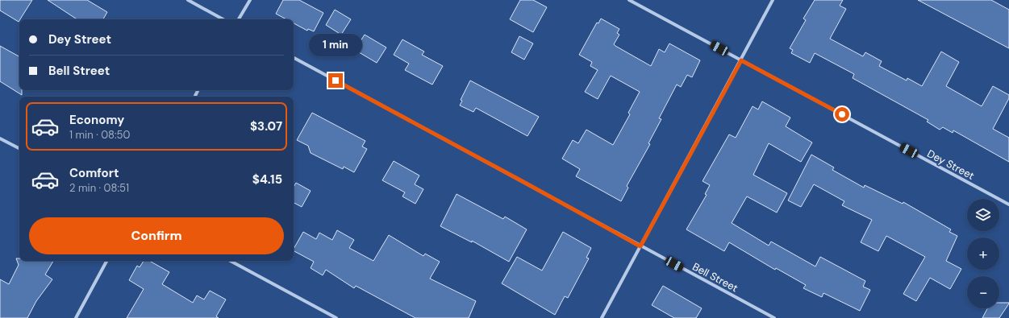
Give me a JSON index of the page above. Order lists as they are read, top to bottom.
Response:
{
  "streets": {
    "street": ["Dey Street", "Bell Street"]
  },
  "page": {
    "banner": ["Dey Street", "Bell Street"],
    "bubble": "1 min",
    "list": [
      {
        "name": "Economy",
        "note": "1 min · 08:50",
        "value": "$3.07"
      },
      {
        "name": "Comfort",
        "note": "2 min · 08:51",
        "value": "$4.15"
      }
    ],
    "map_buttons": ["+", "−"],
    "buttons": "Confirm"
  }
}
